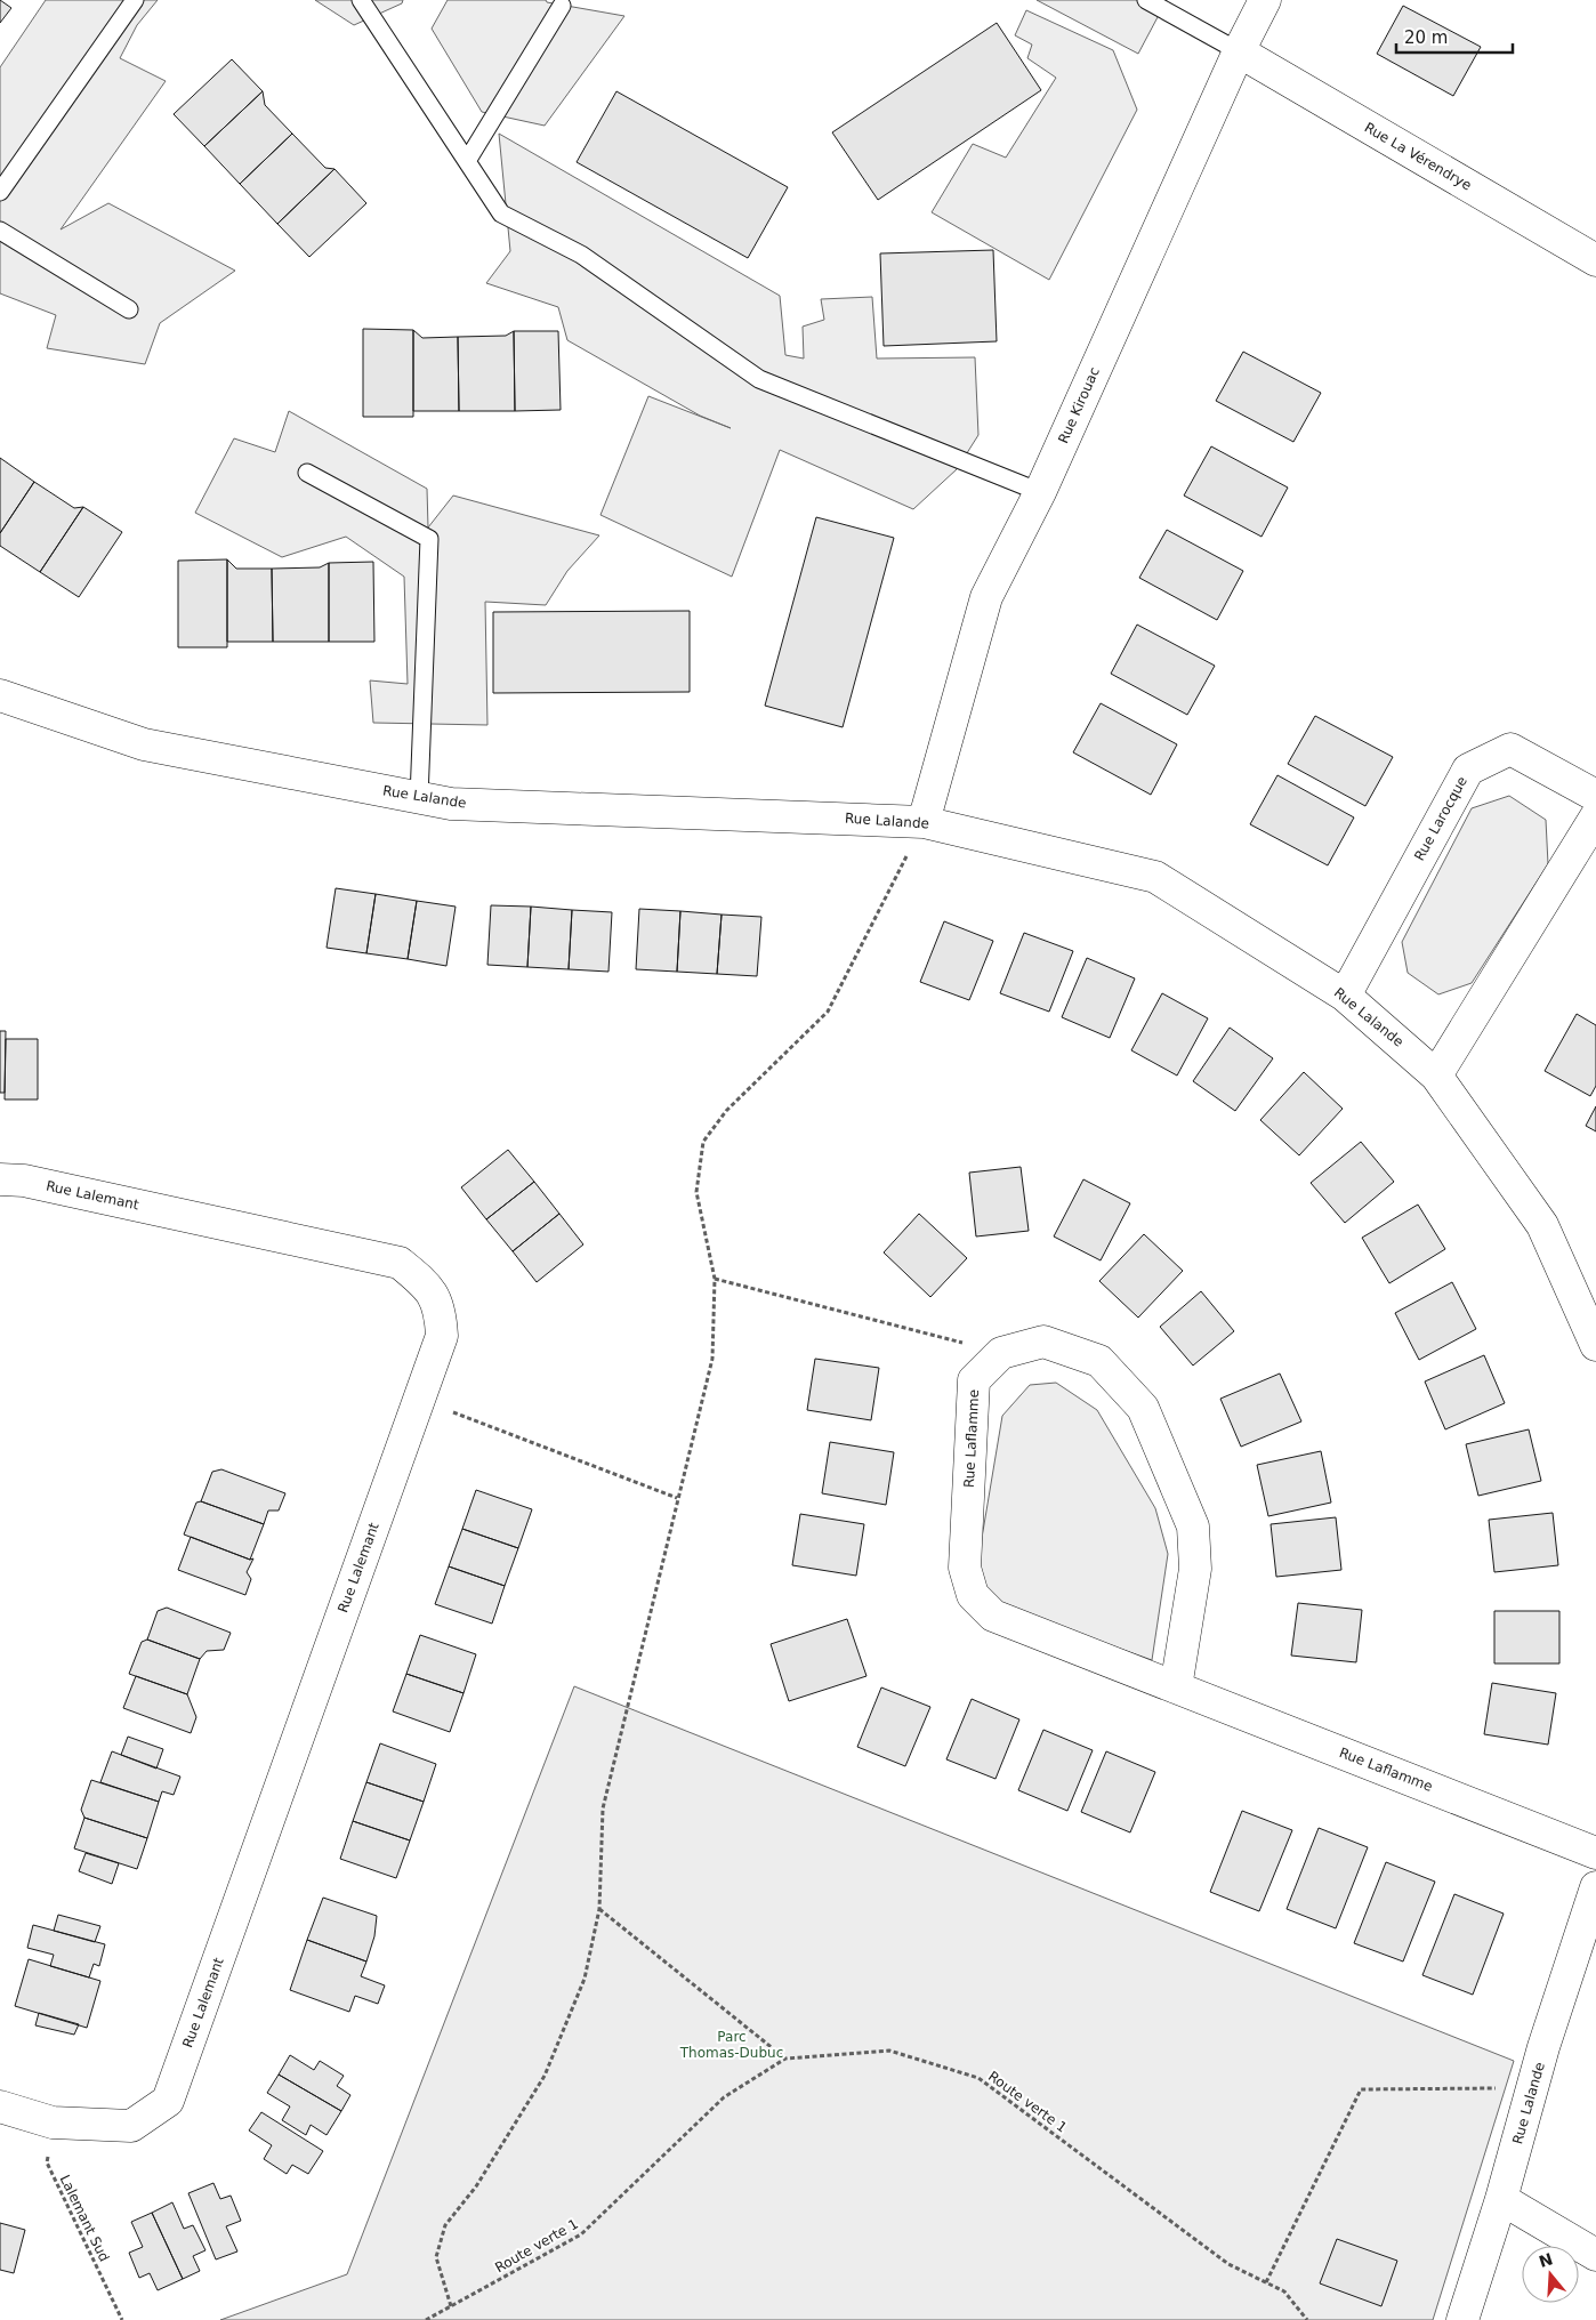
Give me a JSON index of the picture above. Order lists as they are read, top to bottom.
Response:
{
  "streets": {
    "street": [
      "Rue La Vérendrye",
      "Rue Kirouac",
      "Rue Lalande",
      "Rue Larocque",
      "Rue Lalemant",
      "Rue Laflamme"
    ],
    "path": ["Route verte 1", "Lalemant Sud"]
  },
  "crossings": [
    ["Rue La Vérendrye", "Rue Kirouac"],
    ["Rue Kirouac", "Rue Lalande"],
    ["Rue Lalande", "Rue Larocque"],
    ["Rue Lalemant", "Lalemant Sud"]
  ],
  "parks": ["Parc Thomas-Dubuc"],
  "scale_bar": "20 m",
  "north": "top"
}
